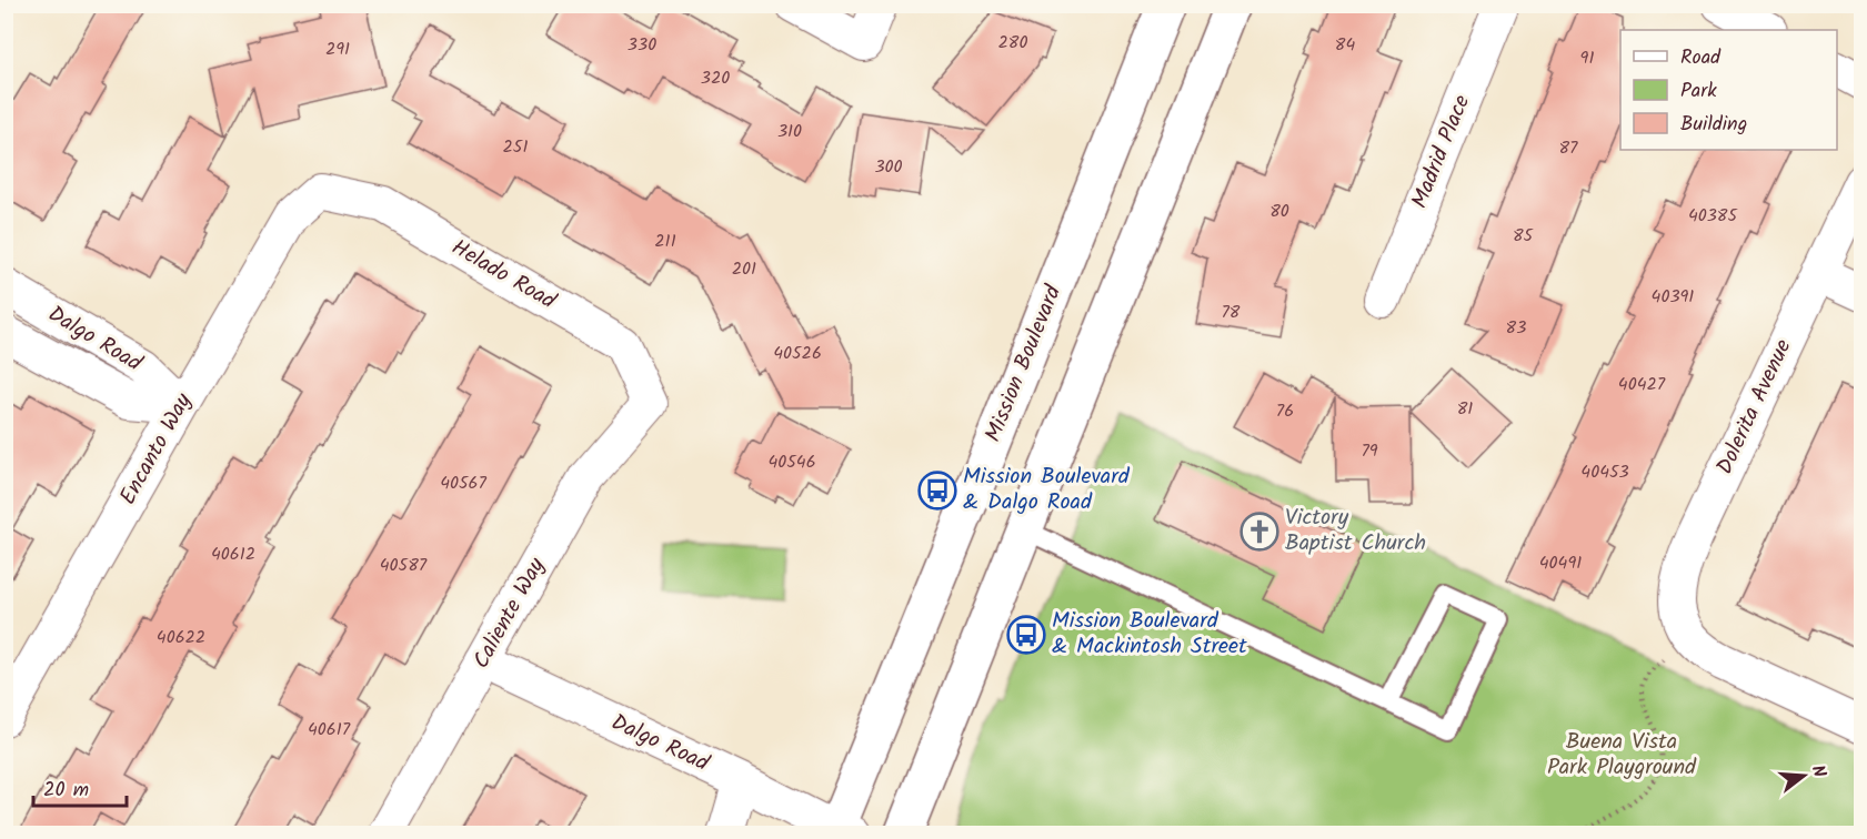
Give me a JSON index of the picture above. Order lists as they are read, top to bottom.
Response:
{
  "streets": {
    "main road": ["Mission Boulevard"],
    "street": [
      "Madrid Place",
      "Helado Road",
      "Dalgo Road",
      "Dolerita Avenue",
      "Encanto Way",
      "Caliente Way"
    ]
  },
  "crossings": [
    ["Helado Road", "Encanto Way"],
    ["Helado Road", "Caliente Way"],
    ["Dalgo Road", "Mission Boulevard"],
    ["Dalgo Road", "Encanto Way"],
    ["Dalgo Road", "Caliente Way"]
  ],
  "parks": ["Buena Vista Park Playground"],
  "places": {
    "bus stop": ["Mission Boulevard & Dalgo Road", "Mission Boulevard & Mackintosh Street"],
    "church": ["Victory Baptist Church"]
  },
  "house_numbers": [
    "280",
    "330",
    "84",
    "291",
    "91",
    "320",
    "310",
    "251",
    "87",
    "300",
    "80",
    "40385",
    "85",
    "211",
    "201",
    "40391",
    "78",
    "83",
    "40526",
    "40427",
    "81",
    "76",
    "79",
    "40546",
    "40453",
    "40567",
    "40612",
    "40491",
    "40587",
    "40622",
    "40617"
  ],
  "legend": ["Road", "Park", "Building"],
  "scale_bar": "20 m",
  "north": "right"
}
